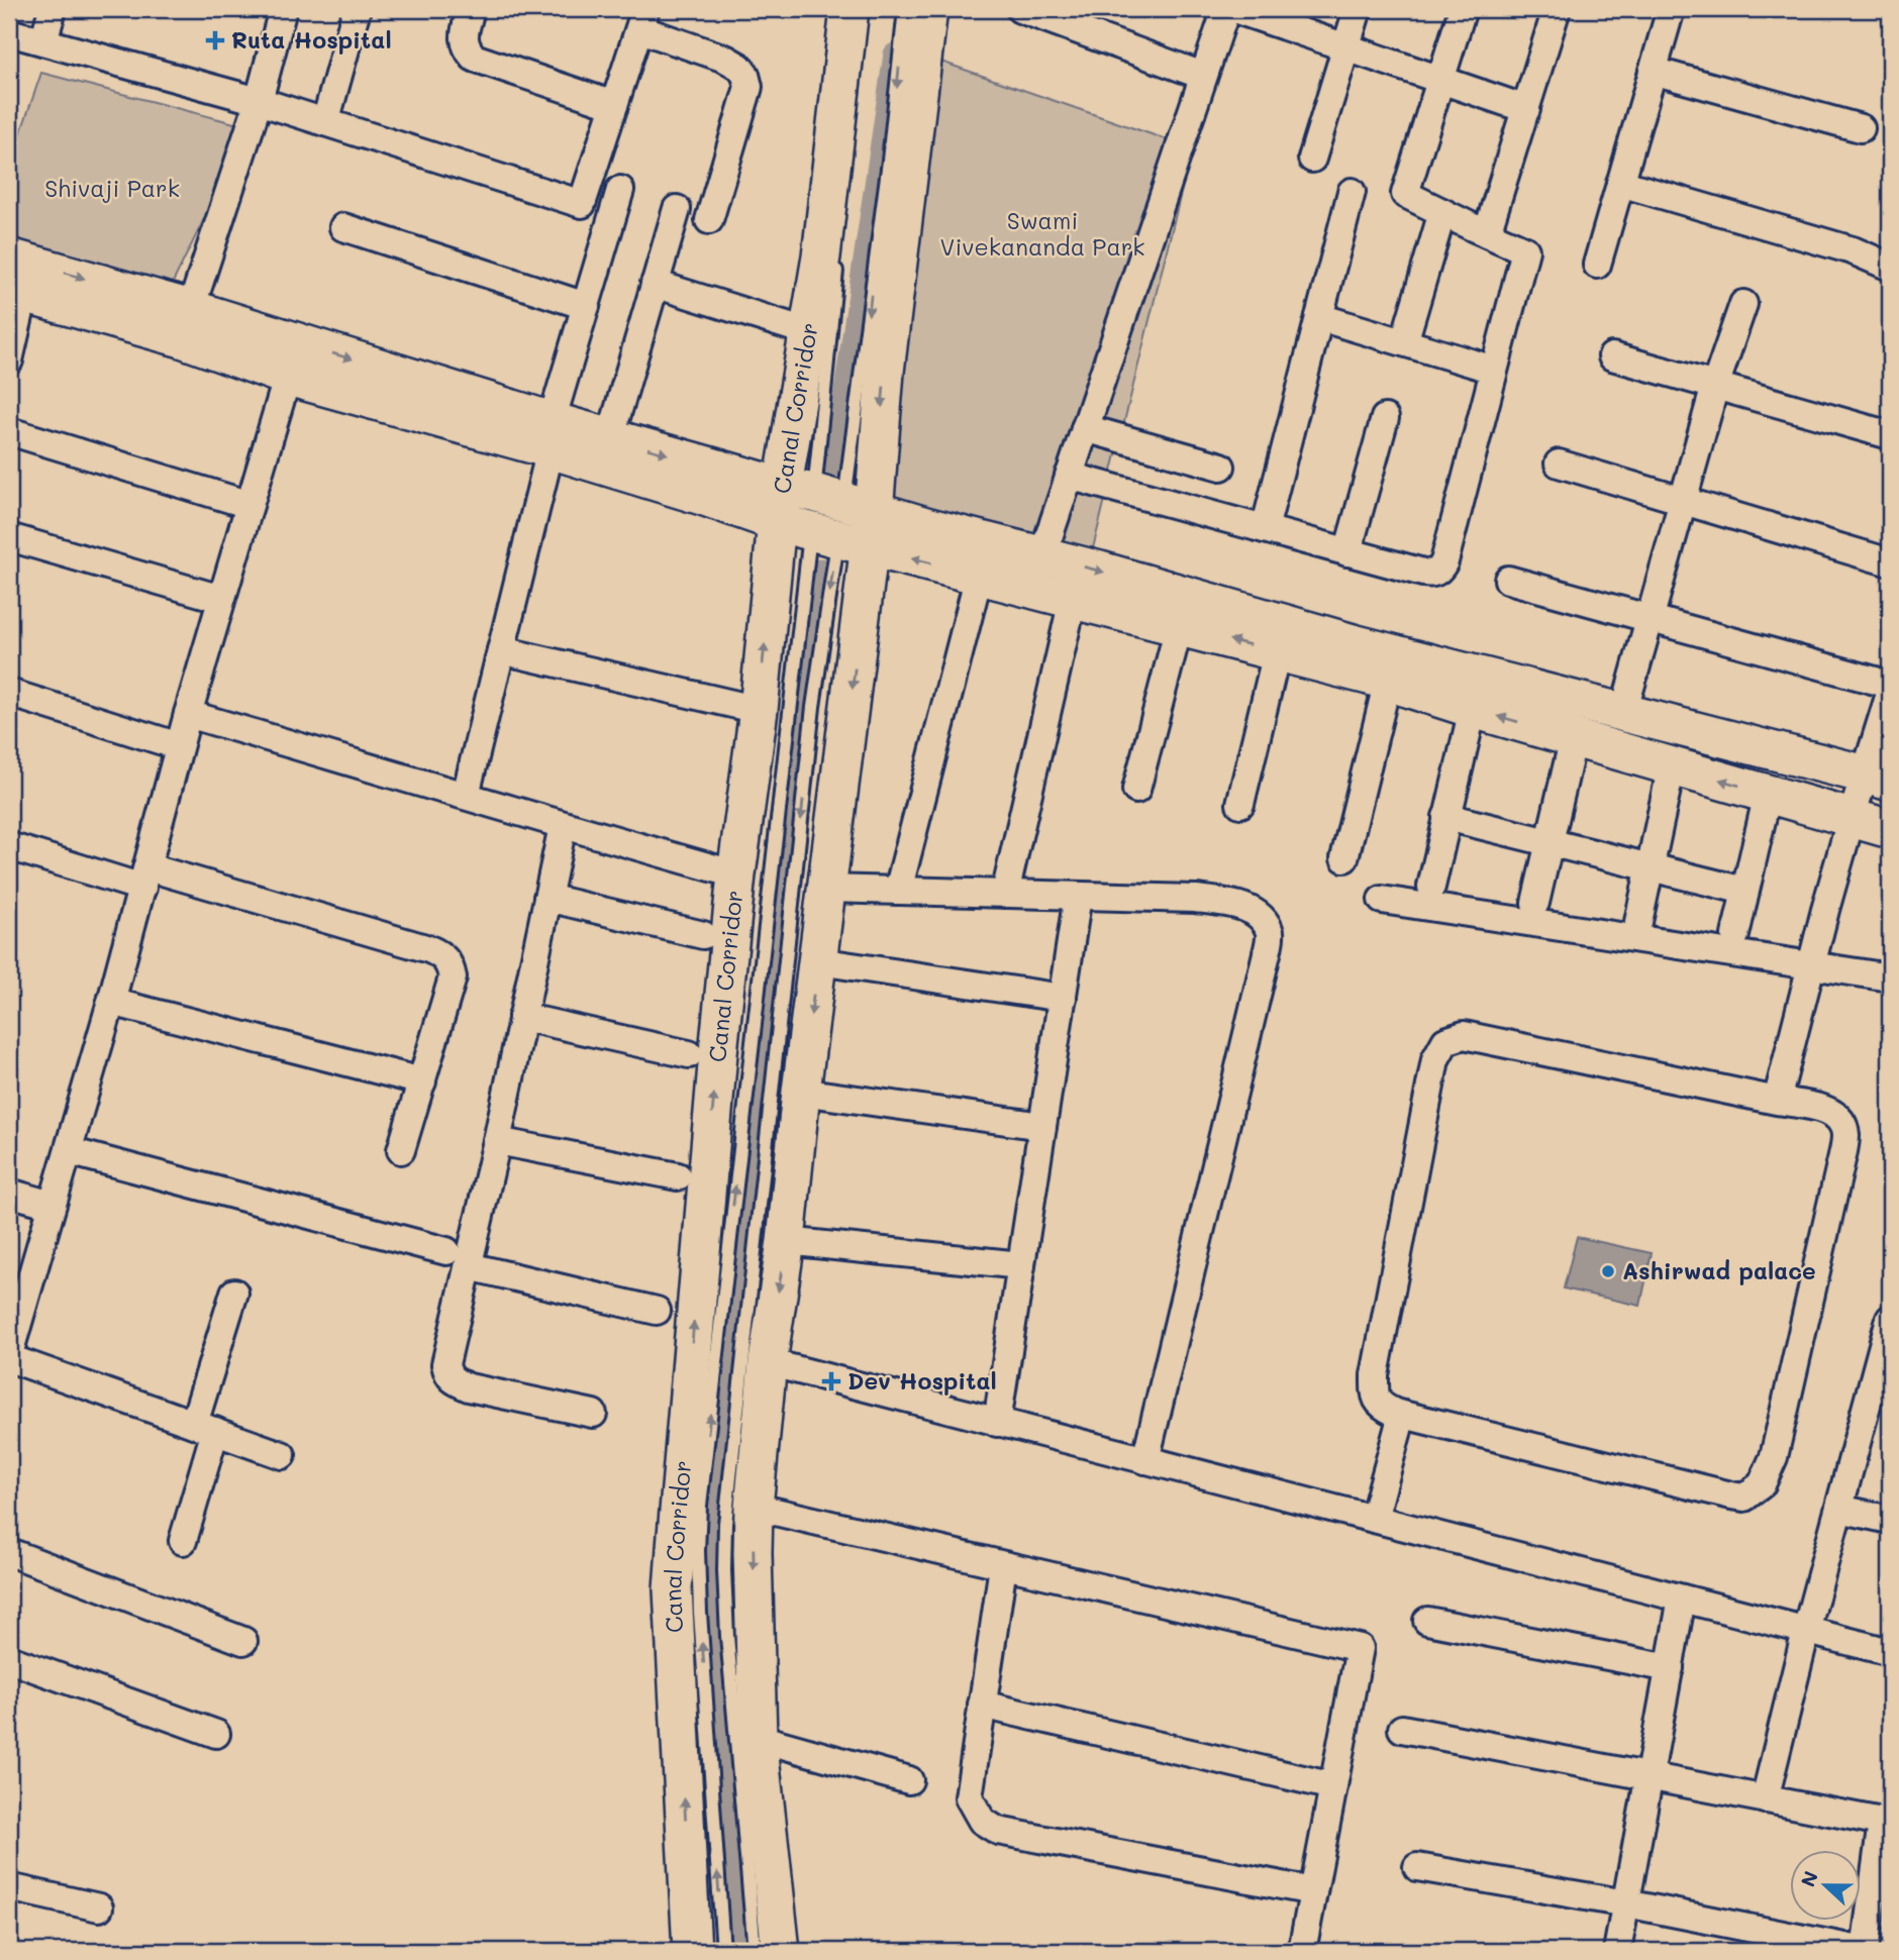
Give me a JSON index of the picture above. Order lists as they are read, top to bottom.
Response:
{
  "streets": {
    "street": ["Canal Corridor"]
  },
  "parks": ["Shivaji Park", "Swami Vivekananda Park"],
  "places": {
    "health": ["Ruta Hospital", "Dev Hospital"],
    "other": ["Ashirwad palace"]
  },
  "north": "left"
}
